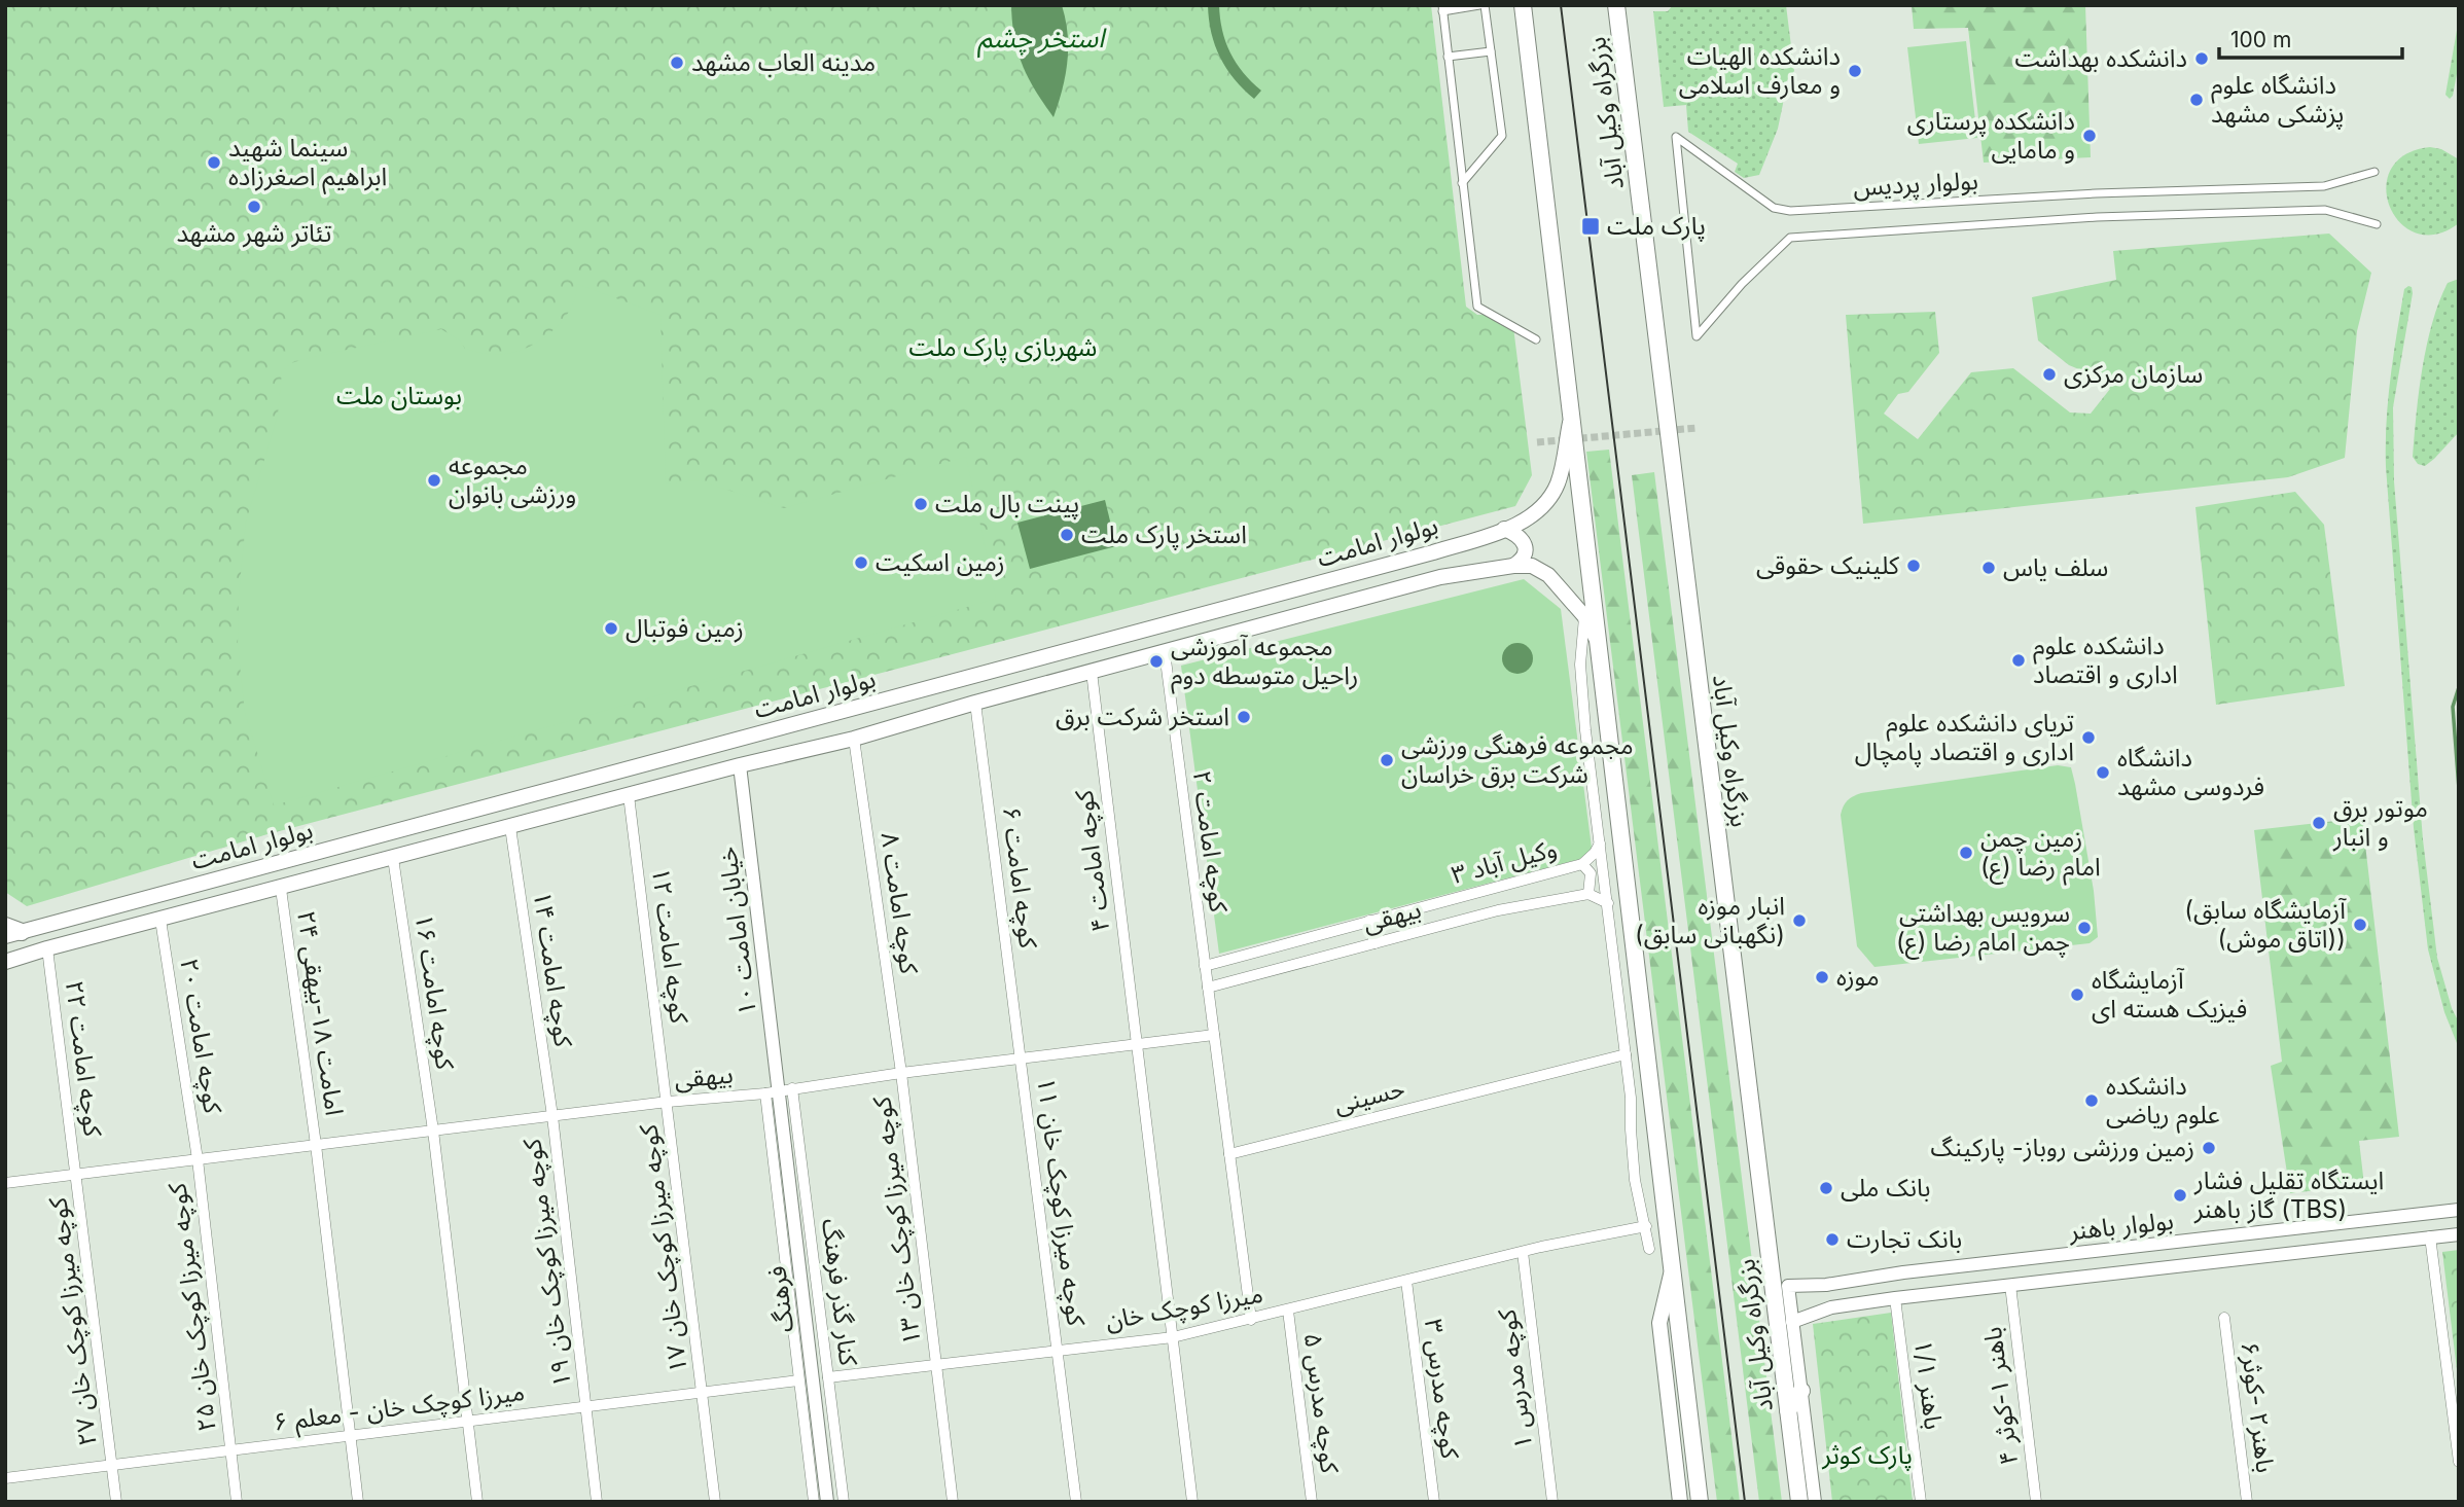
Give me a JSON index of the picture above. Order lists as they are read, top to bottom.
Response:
{
  "streets": {
    "highway": ["بزرگراه وکیل آباد"],
    "main road": ["بولوار امامت"],
    "street": [
      "بولوار پردیس",
      "کوچه امامت ۲",
      "کوچه امامت ۴",
      "۳ وکیل آباد",
      "کوچه امامت ۶",
      "کوچه امامت ۸",
      "بیهقی",
      "خیابان امامت ۱۰",
      "کوچه امامت ۱۲",
      "کوچه امامت ۱۴",
      "کوچه امامت ۱۶",
      "امامت ۱۸-بیهقی ۲۴",
      "کوچه امامت ۲۰",
      "کوچه امامت ۲۲",
      "حسینی",
      "کوچه میرزا کوچک خان ۱۱",
      "کوچه میرزا کوچک خان ۱۳",
      "بولوار باهنر",
      "کوچه میرزا کوچک خان ۱۷",
      "کوچه میرزا کوچک خان ۱۹",
      "کنار گذر فرهنگ",
      "فرهنگ",
      "کوچه میرزا کوچک خان ۲۵",
      "میرزا کوچک خان",
      "کوچه میرزا کوچک خان ۲۷",
      "کوچه مدرس ۱",
      "باهنر ۱/۱",
      "کوچه مدرس ۳",
      "باهنر ۱-کوثر ۴",
      "کوچه مدرس ۵",
      "میرزا کوچک خان - معلم ۶",
      "باهنر۲ -کوثر۶"
    ]
  },
  "crossings": [
    ["بولوار امامت", "کوچه امامت ۲"],
    ["بولوار امامت", "کوچه امامت ۴"],
    ["بولوار امامت", "کوچه امامت ۶"],
    ["بولوار امامت", "کوچه امامت ۸"],
    ["بولوار امامت", "خیابان امامت ۱۰"],
    ["بولوار امامت", "کوچه امامت ۱۲"],
    ["بولوار امامت", "کوچه امامت ۱۴"],
    ["بولوار امامت", "کوچه امامت ۱۶"],
    ["بولوار امامت", "امامت ۱۸-بیهقی ۲۴"],
    ["بولوار امامت", "کوچه امامت ۲۰"],
    ["بولوار امامت", "کوچه امامت ۲۲"],
    ["کوچه امامت ۲", "بیهقی"],
    ["کوچه امامت ۲", "حسینی"],
    ["کوچه امامت ۲", "میرزا کوچک خان"],
    ["کوچه امامت ۴", "بیهقی"],
    ["کوچه امامت ۴", "میرزا کوچک خان"],
    ["۳ وکیل آباد", "بیهقی"],
    ["کوچه امامت ۶", "بیهقی"],
    ["کوچه امامت ۶", "کوچه میرزا کوچک خان ۱۱"],
    ["کوچه امامت ۸", "بیهقی"],
    ["کوچه امامت ۸", "کوچه میرزا کوچک خان ۱۳"],
    ["بیهقی", "خیابان امامت ۱۰"],
    ["بیهقی", "کوچه امامت ۱۲"],
    ["بیهقی", "کوچه امامت ۱۴"],
    ["بیهقی", "کوچه امامت ۱۶"],
    ["بیهقی", "امامت ۱۸-بیهقی ۲۴"],
    ["بیهقی", "کوچه امامت ۲۰"],
    ["بیهقی", "کوچه امامت ۲۲"],
    ["بیهقی", "کوچه میرزا کوچک خان ۱۱"],
    ["بیهقی", "کوچه میرزا کوچک خان ۱۳"],
    ["بیهقی", "کوچه میرزا کوچک خان ۱۷"],
    ["بیهقی", "کوچه میرزا کوچک خان ۱۹"],
    ["بیهقی", "کنار گذر فرهنگ"],
    ["بیهقی", "فرهنگ"],
    ["بیهقی", "کوچه میرزا کوچک خان ۲۵"],
    ["بیهقی", "کوچه میرزا کوچک خان ۲۷"],
    ["خیابان امامت ۱۰", "کنار گذر فرهنگ"],
    ["خیابان امامت ۱۰", "فرهنگ"],
    ["کوچه امامت ۱۲", "کوچه میرزا کوچک خان ۱۷"],
    ["کوچه امامت ۱۴", "کوچه میرزا کوچک خان ۱۹"],
    ["کوچه امامت ۱۶", "میرزا کوچک خان - معلم ۶"],
    ["امامت ۱۸-بیهقی ۲۴", "میرزا کوچک خان - معلم ۶"],
    ["کوچه امامت ۲۰", "کوچه میرزا کوچک خان ۲۵"],
    ["کوچه امامت ۲۲", "کوچه میرزا کوچک خان ۲۷"],
    ["کوچه میرزا کوچک خان ۱۱", "میرزا کوچک خان"],
    ["کوچه میرزا کوچک خان ۱۳", "میرزا کوچک خان"],
    ["بولوار باهنر", "باهنر ۱/۱"],
    ["بولوار باهنر", "باهنر ۱-کوثر ۴"],
    ["کوچه میرزا کوچک خان ۱۷", "میرزا کوچک خان - معلم ۶"],
    ["کوچه میرزا کوچک خان ۱۹", "میرزا کوچک خان - معلم ۶"],
    ["کنار گذر فرهنگ", "فرهنگ"],
    ["کنار گذر فرهنگ", "میرزا کوچک خان"],
    ["کنار گذر فرهنگ", "میرزا کوچک خان - معلم ۶"],
    ["کوچه میرزا کوچک خان ۲۵", "میرزا کوچک خان - معلم ۶"],
    ["میرزا کوچک خان", "کوچه مدرس ۱"],
    ["میرزا کوچک خان", "کوچه مدرس ۳"],
    ["میرزا کوچک خان", "کوچه مدرس ۵"],
    ["کوچه میرزا کوچک خان ۲۷", "میرزا کوچک خان - معلم ۶"]
  ],
  "water": ["استخر چشم"],
  "parks": ["شهربازی پارک ملت", "بوستان ملت", "پارک کوثر"],
  "places": {
    "other": [
      "دانشکده بهداشت",
      "مدينه العاب مشهد",
      "دانشکده الهیات و معارف اسلامی",
      "دانشگاه علوم پزشکی مشهد",
      "دانشکده پرستاری و مامایی",
      "سینما شهید ابراهیم اصغرزاده",
      "تئاتر شهر مشهد",
      "سازمان مرکزی",
      "مجموعه ورزشی بانوان",
      "پینت بال ملت",
      "استخر پارک ملت",
      "زمین اسکیت",
      "کلینیک حقوقی",
      "سلف یاس",
      "زمین فوتبال",
      "دانشکده علوم اداری و اقتصاد",
      "مجموعه آموزشی راحیل متوسطه دوم",
      "استخر شرکت برق",
      "تریای دانشکده علوم اداری و اقتصاد پامچال",
      "مجموعه فرهنگی ورزشی شرکت برق خراسان",
      "دانشگاه فردوسی مشهد",
      "موتور برق و انبار",
      "زمین چمن امام رضا (ع)",
      "انبار موزه (نگهبانی سابق)",
      "(آزمایشگاه سابق (اتاق موش))",
      "سرویس بهداشتی چمن امام رضا (ع)",
      "موزه",
      "آزمایشگاه فیزیک هسته ای",
      "دانشکده علوم ریاضی",
      "زمین ورزشی روباز- پارکینگ",
      "بانک ملی",
      "ایستگاه تقلیل فشار گاز باهنر (TBS)",
      "بانک تجارت"
    ],
    "transit": ["پارک ملت"]
  },
  "scale_bar": "100 m"
}
